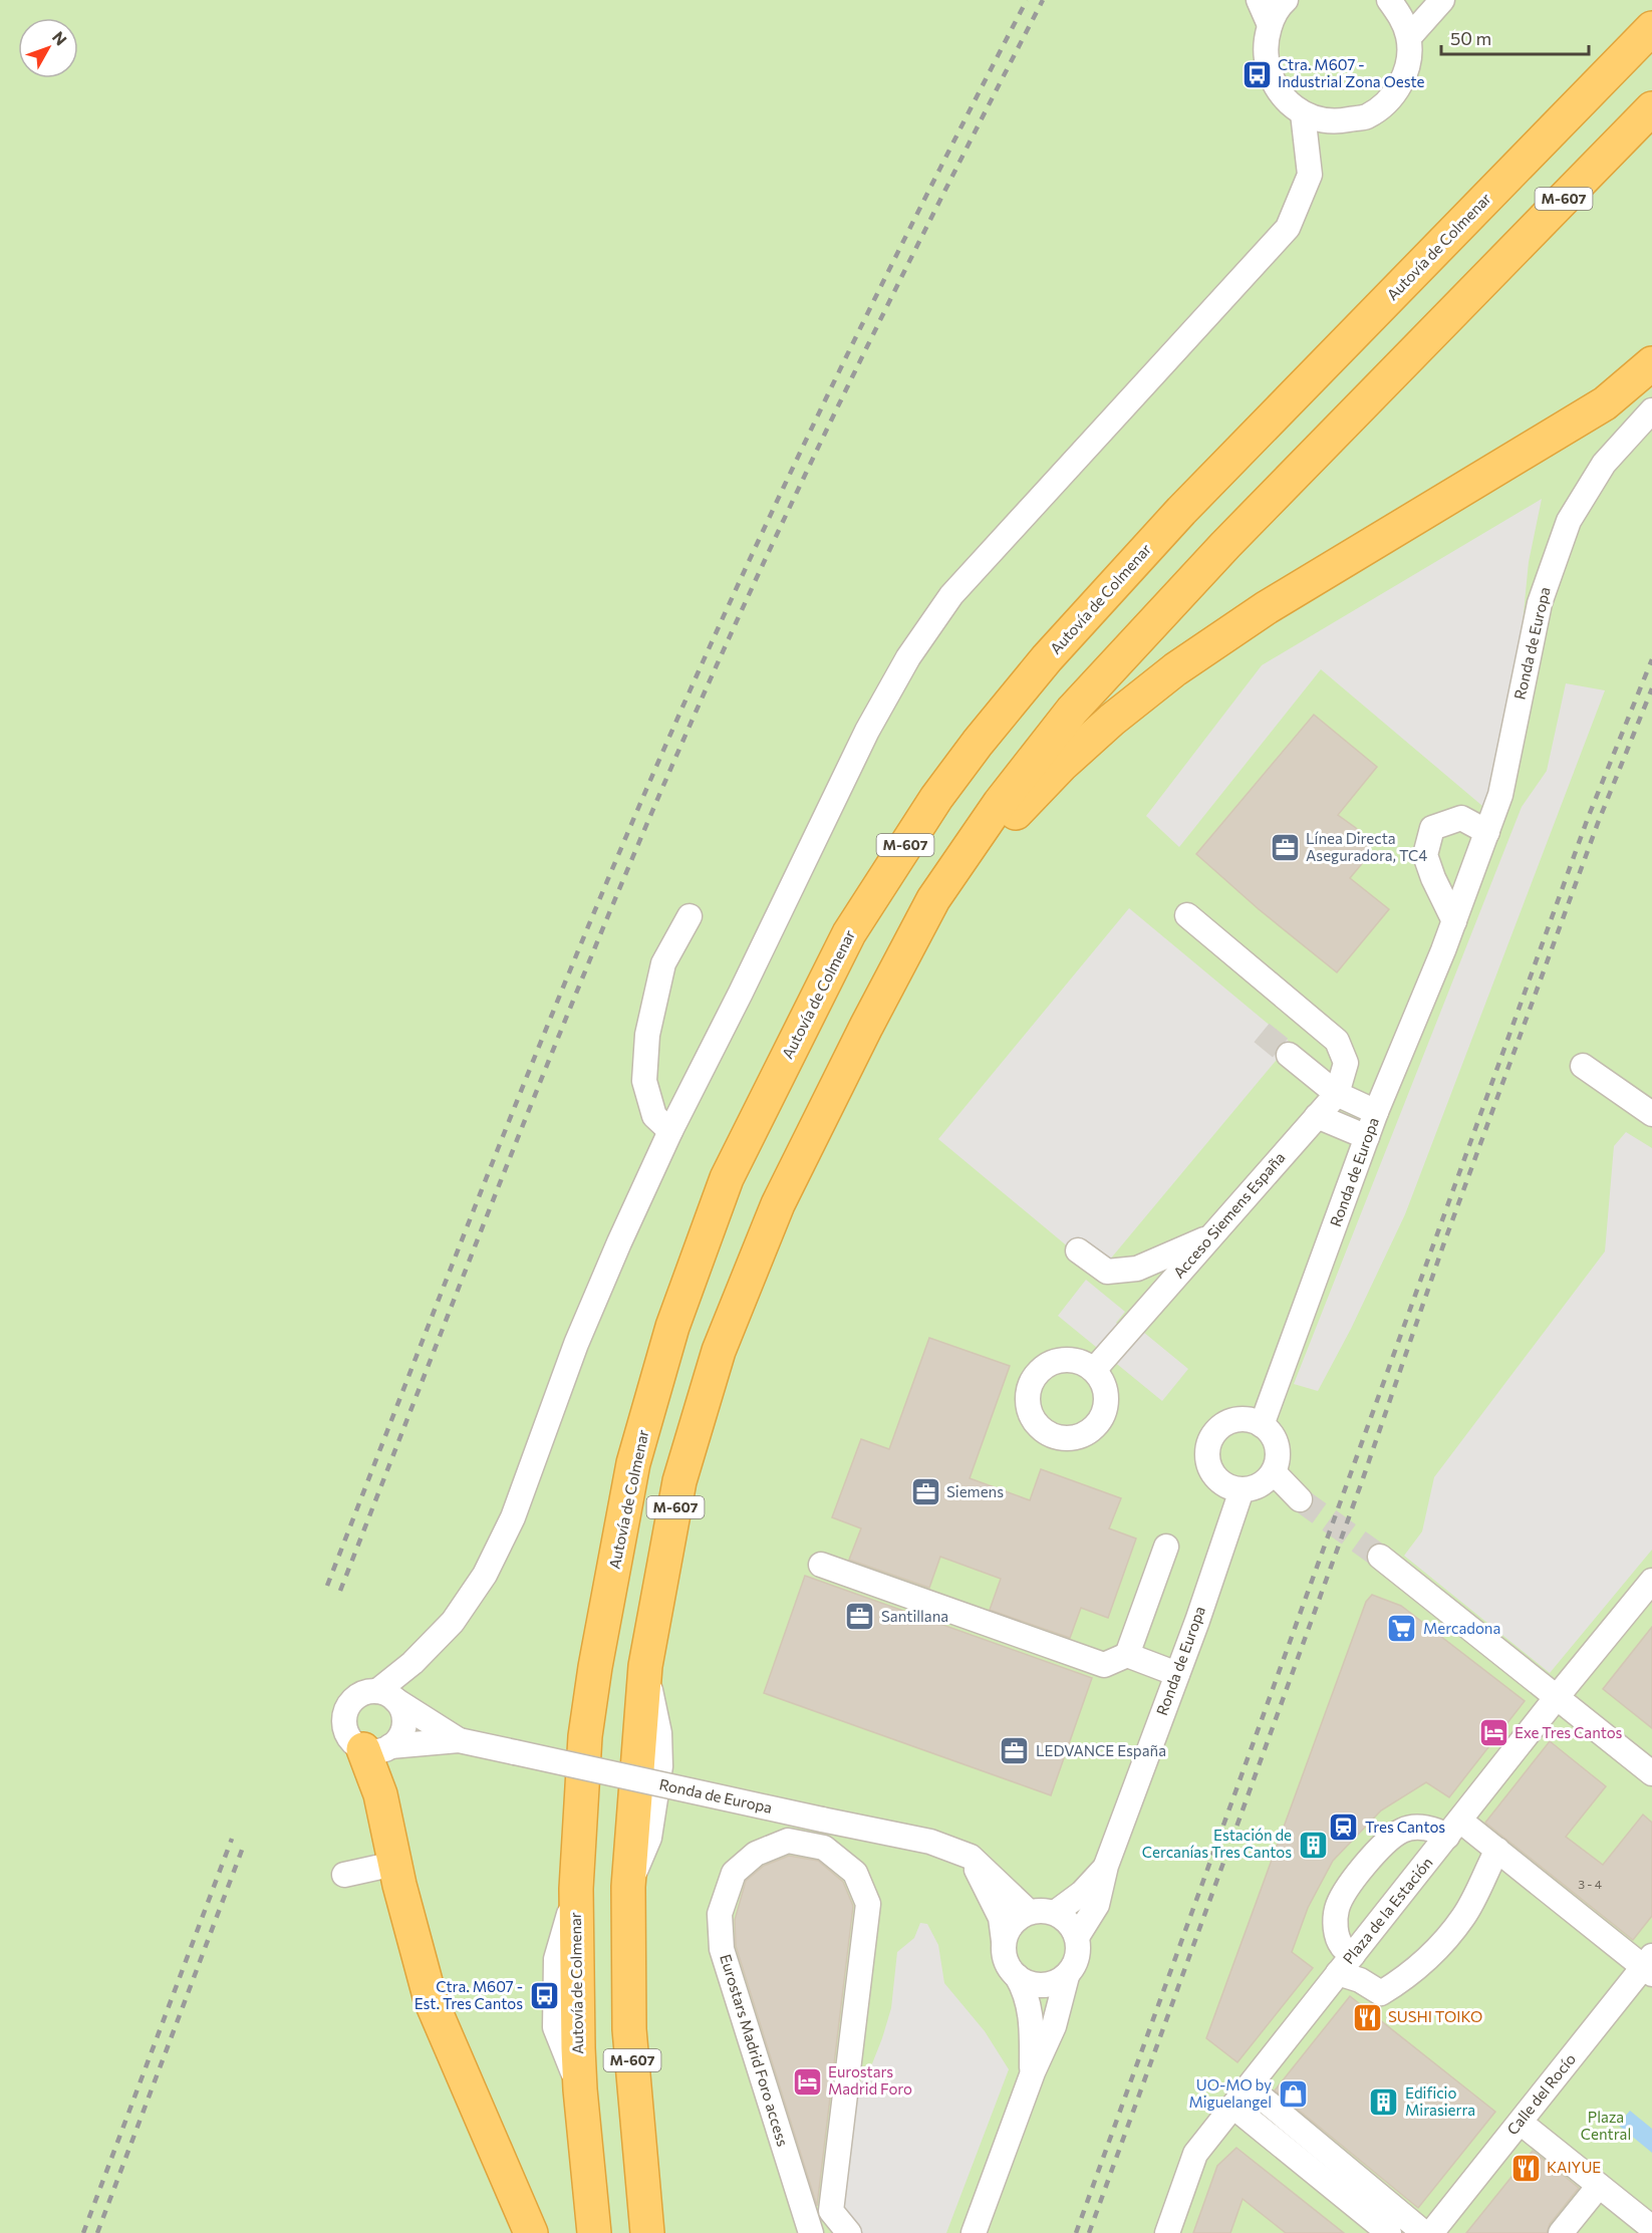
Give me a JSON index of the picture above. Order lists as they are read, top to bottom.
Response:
{
  "streets": {
    "highway": ["M-607", "Autovía de Colmenar"],
    "street": [
      "Ronda de Europa",
      "Acceso Siemens España",
      "Plaza de la Estación",
      "Eurostars Madrid Foro access",
      "Calle del Rocío"
    ]
  },
  "parks": ["Plaza Central"],
  "places": {
    "bus stop": ["Ctra. M607 - Industrial Zona Oeste", "Ctra. M607 - Est. Tres Cantos"],
    "office": [
      "Línea Directa Aseguradora, TC4",
      "Siemens",
      "Santillana",
      "LEDVANCE España"
    ],
    "supermarket": ["Mercadona"],
    "hotel": ["Exe Tres Cantos", "Eurostars Madrid Foro"],
    "station": ["Tres Cantos"],
    "building": ["Estación de Cercanías Tres Cantos", "Edificio Mirasierra"],
    "restaurant": ["SUSHI TOIKO", "KAIYUE"],
    "shop": ["UO-MO by Miguelangel"]
  },
  "house_numbers": ["3 - 4"],
  "scale_bar": "50 m",
  "north": "top right"
}
